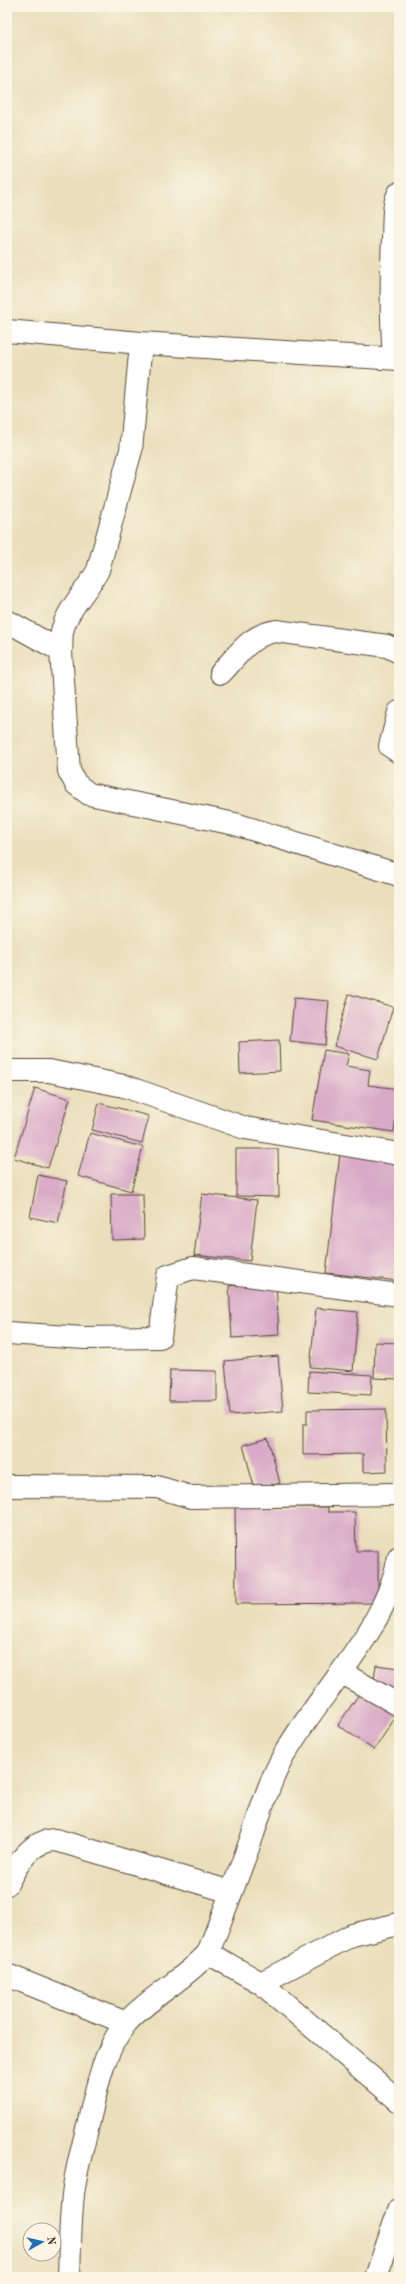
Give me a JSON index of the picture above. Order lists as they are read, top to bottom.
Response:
{
  "north": "right"
}
